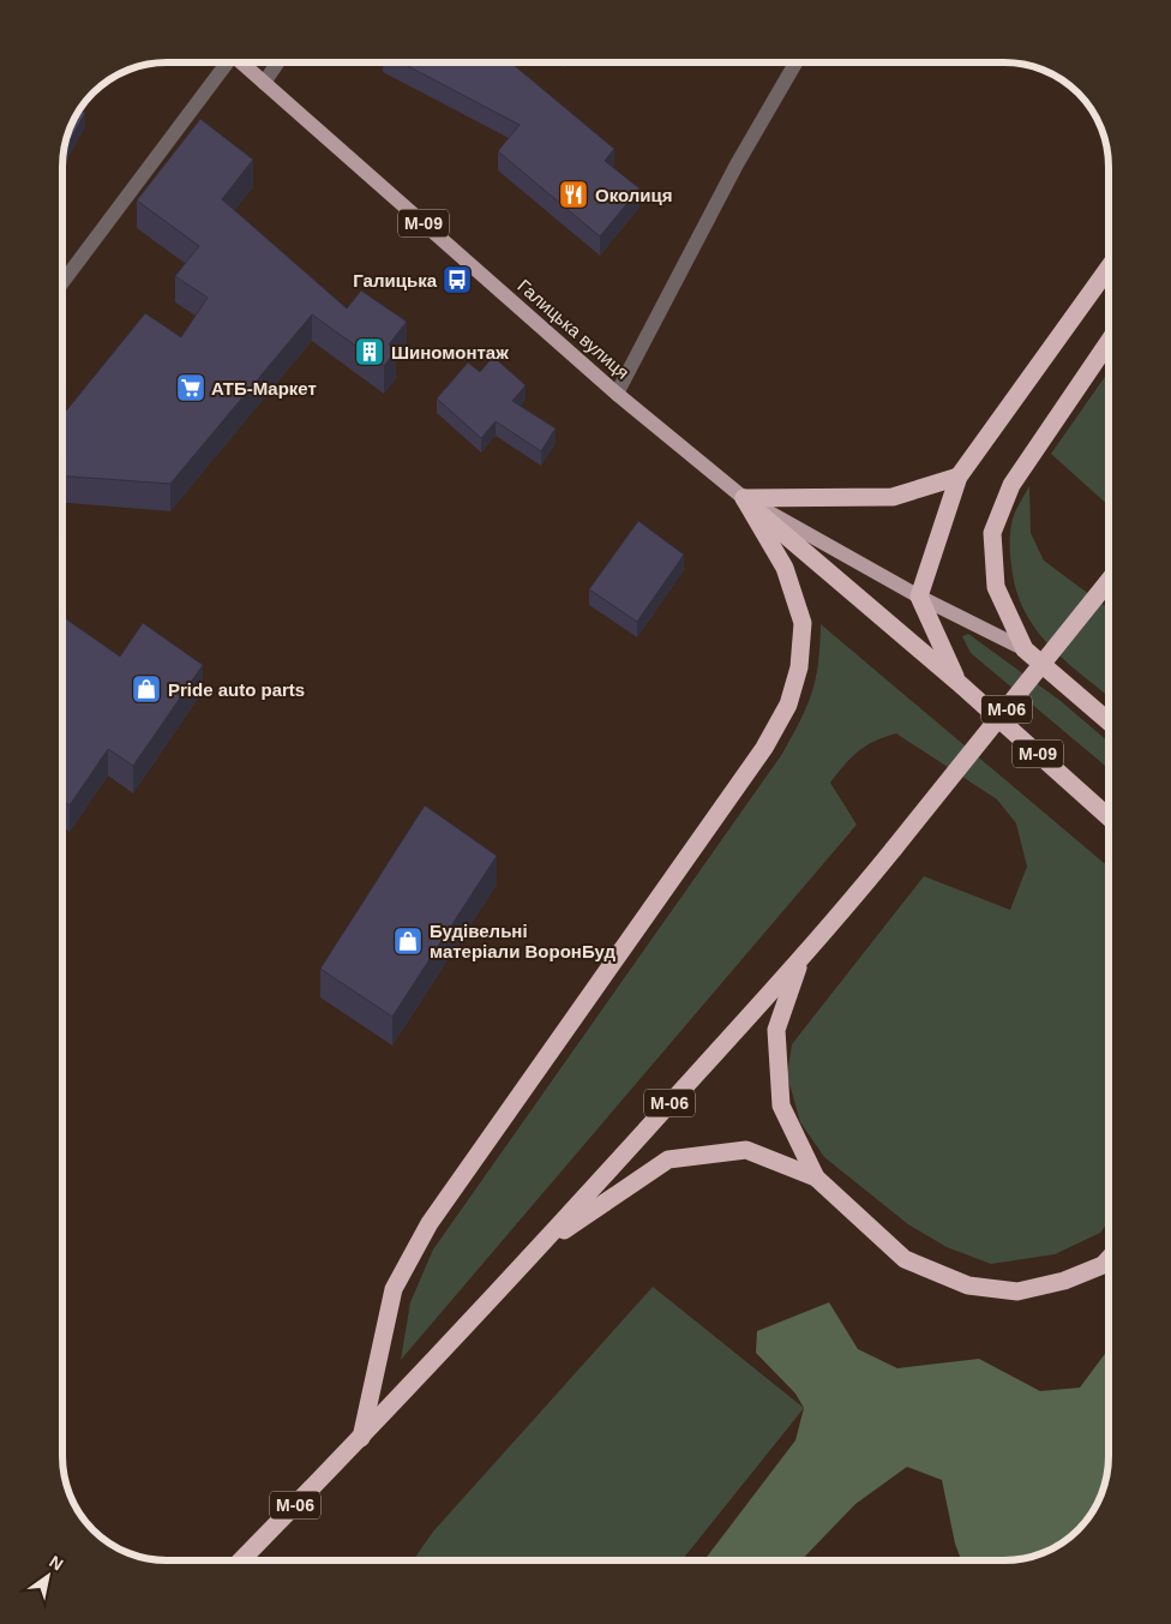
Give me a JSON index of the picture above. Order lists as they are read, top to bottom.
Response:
{
  "streets": {
    "highway": ["М-09", "М-06"],
    "main road": ["Галицька вулиця"]
  },
  "crossings": [
    ["М-09", "Галицька вулиця"]
  ],
  "places": {
    "restaurant": ["Околиця"],
    "bus stop": ["Галицька"],
    "building": ["Шиномонтаж"],
    "supermarket": ["ATБ-Маркет"],
    "shop": ["Pride auto parts", "Будівельні матеріали ВоронБуд"]
  },
  "north": "top right"
}
